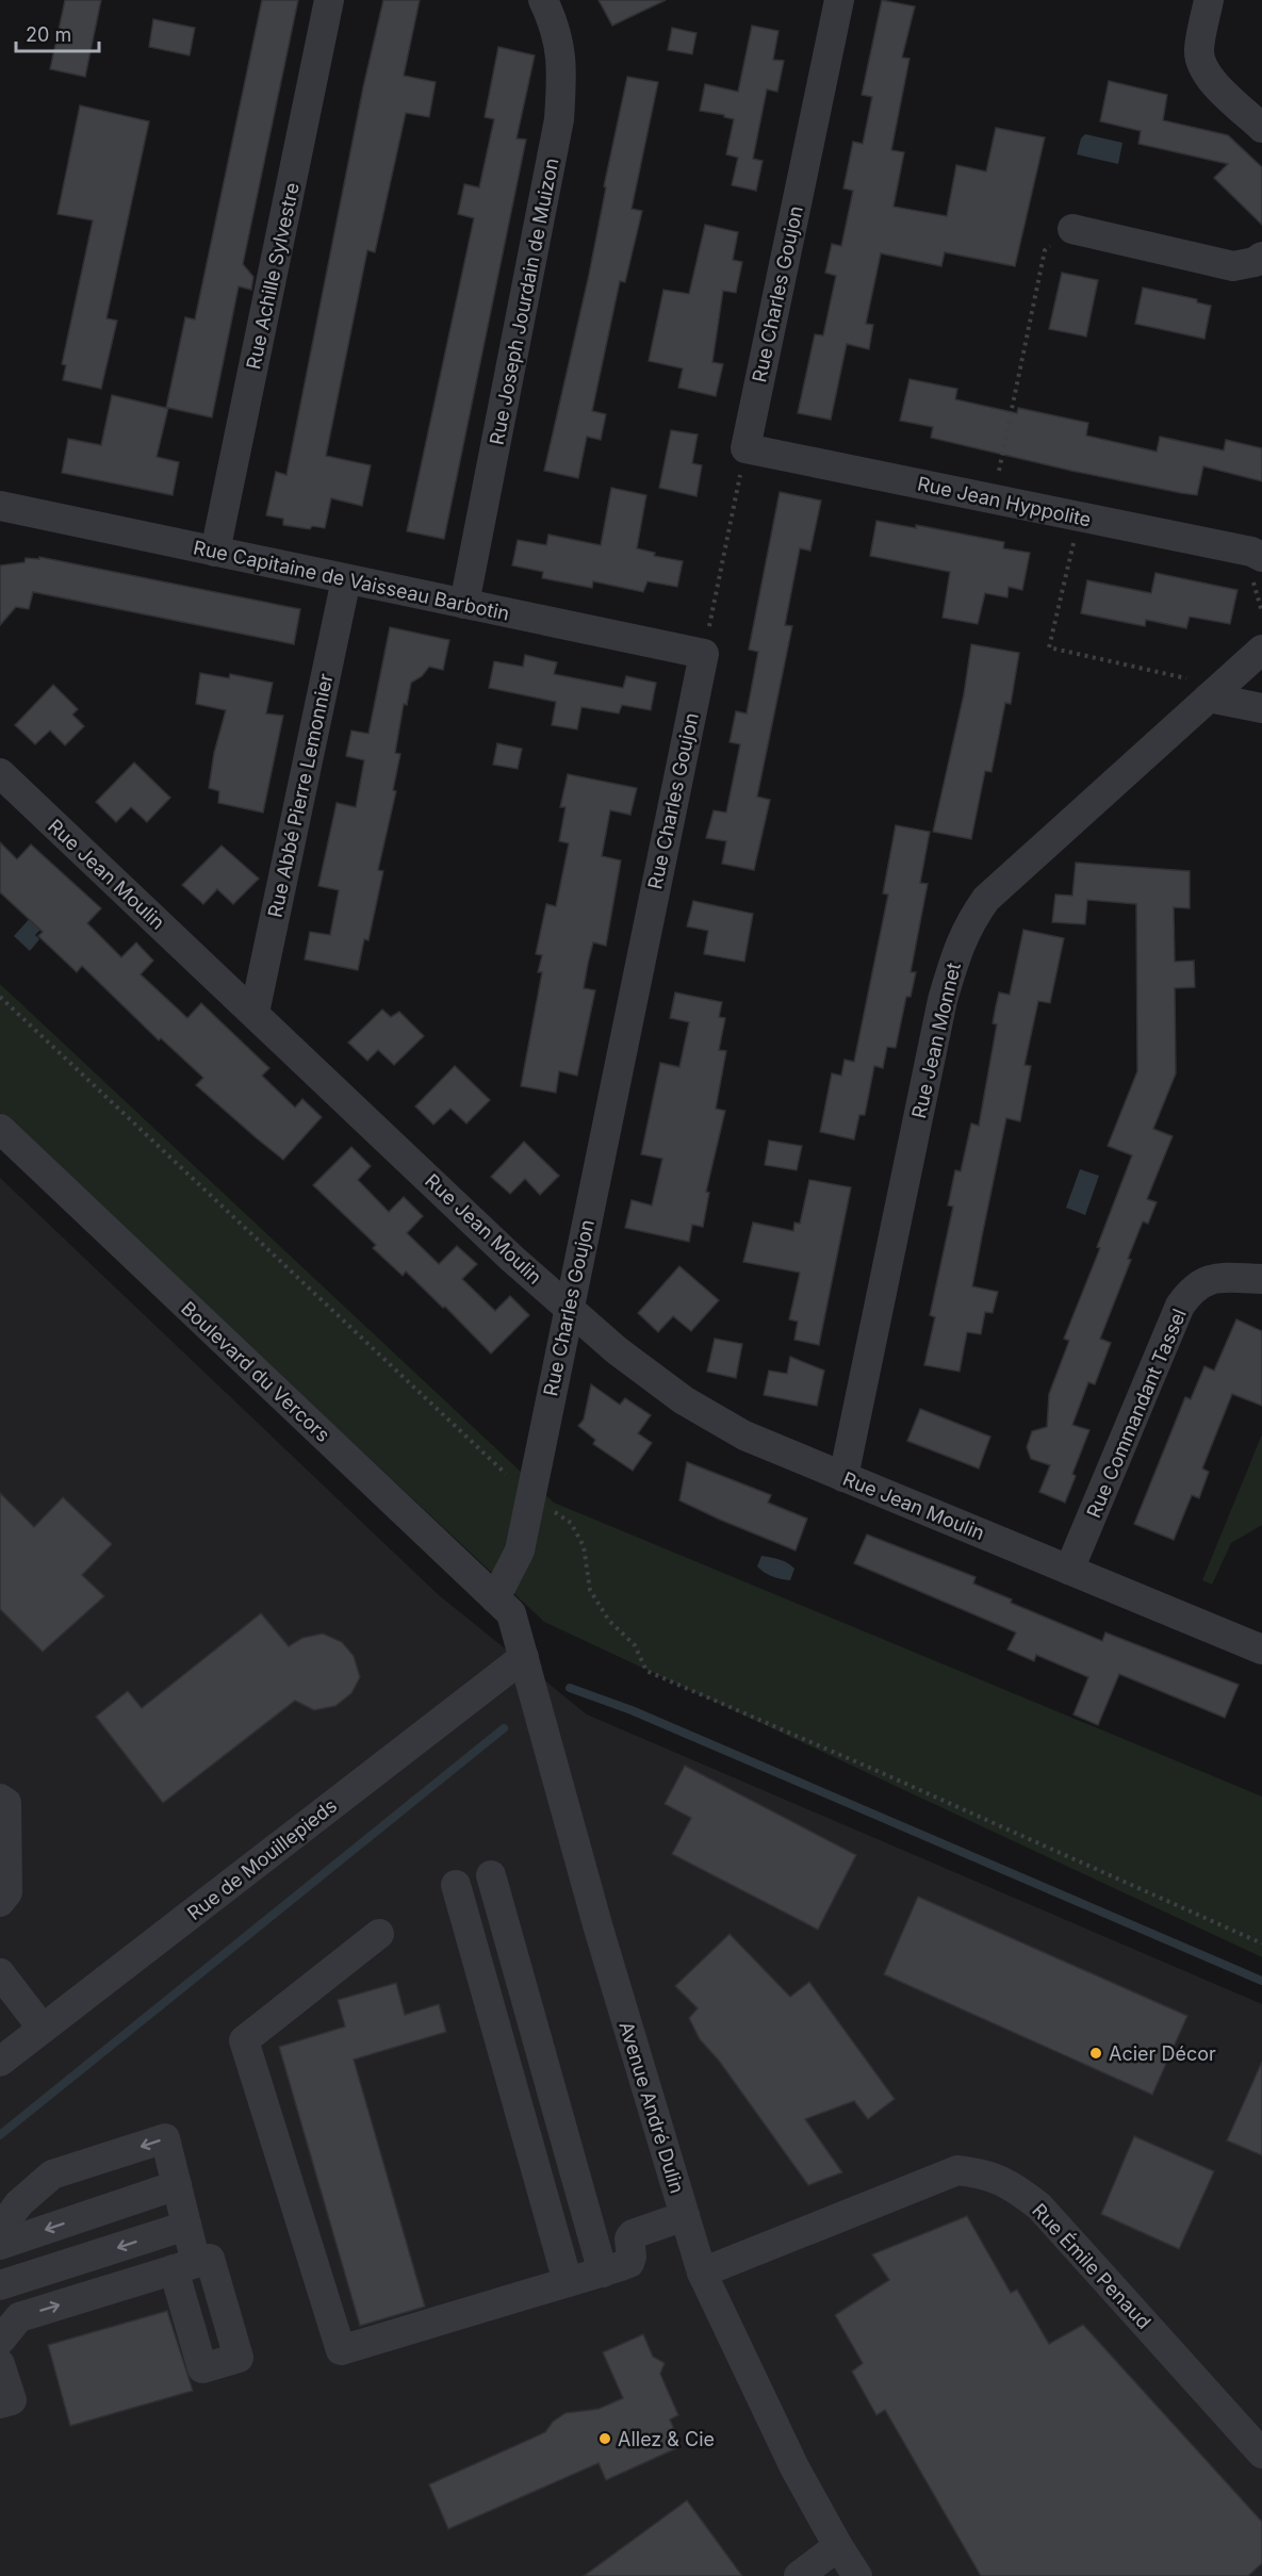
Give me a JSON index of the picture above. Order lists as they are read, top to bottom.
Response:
{
  "streets": {
    "street": [
      "Rue Achille Sylvestre",
      "Rue Charles Goujon",
      "Rue Joseph Jourdain de Muizon",
      "Rue Jean Hyppolite",
      "Rue Capitaine de Vaisseau Barbotin",
      "Rue Abbé Pierre Lemonnier",
      "Rue Jean Moulin",
      "Rue Jean Monnet",
      "Boulevard du Vercors",
      "Rue Commandant Tassel",
      "Rue de Mouillepieds",
      "Avenue André Dulin",
      "Rue Émile Penaud"
    ]
  },
  "crossings": [
    ["Rue Achille Sylvestre", "Rue Capitaine de Vaisseau Barbotin"],
    ["Rue Charles Goujon", "Rue Jean Hyppolite"],
    ["Rue Charles Goujon", "Rue Capitaine de Vaisseau Barbotin"],
    ["Rue Charles Goujon", "Rue Jean Moulin"],
    ["Rue Charles Goujon", "Boulevard du Vercors"],
    ["Rue Charles Goujon", "Avenue André Dulin"],
    ["Rue Joseph Jourdain de Muizon", "Rue Capitaine de Vaisseau Barbotin"],
    ["Rue Capitaine de Vaisseau Barbotin", "Rue Abbé Pierre Lemonnier"],
    ["Rue Abbé Pierre Lemonnier", "Rue Jean Moulin"],
    ["Rue Jean Moulin", "Rue Jean Monnet"],
    ["Rue Jean Moulin", "Rue Commandant Tassel"],
    ["Boulevard du Vercors", "Avenue André Dulin"],
    ["Rue de Mouillepieds", "Avenue André Dulin"],
    ["Avenue André Dulin", "Rue Émile Penaud"]
  ],
  "places": ["Acier Décor", "Allez & Cie"],
  "scale_bar": "20 m"
}
